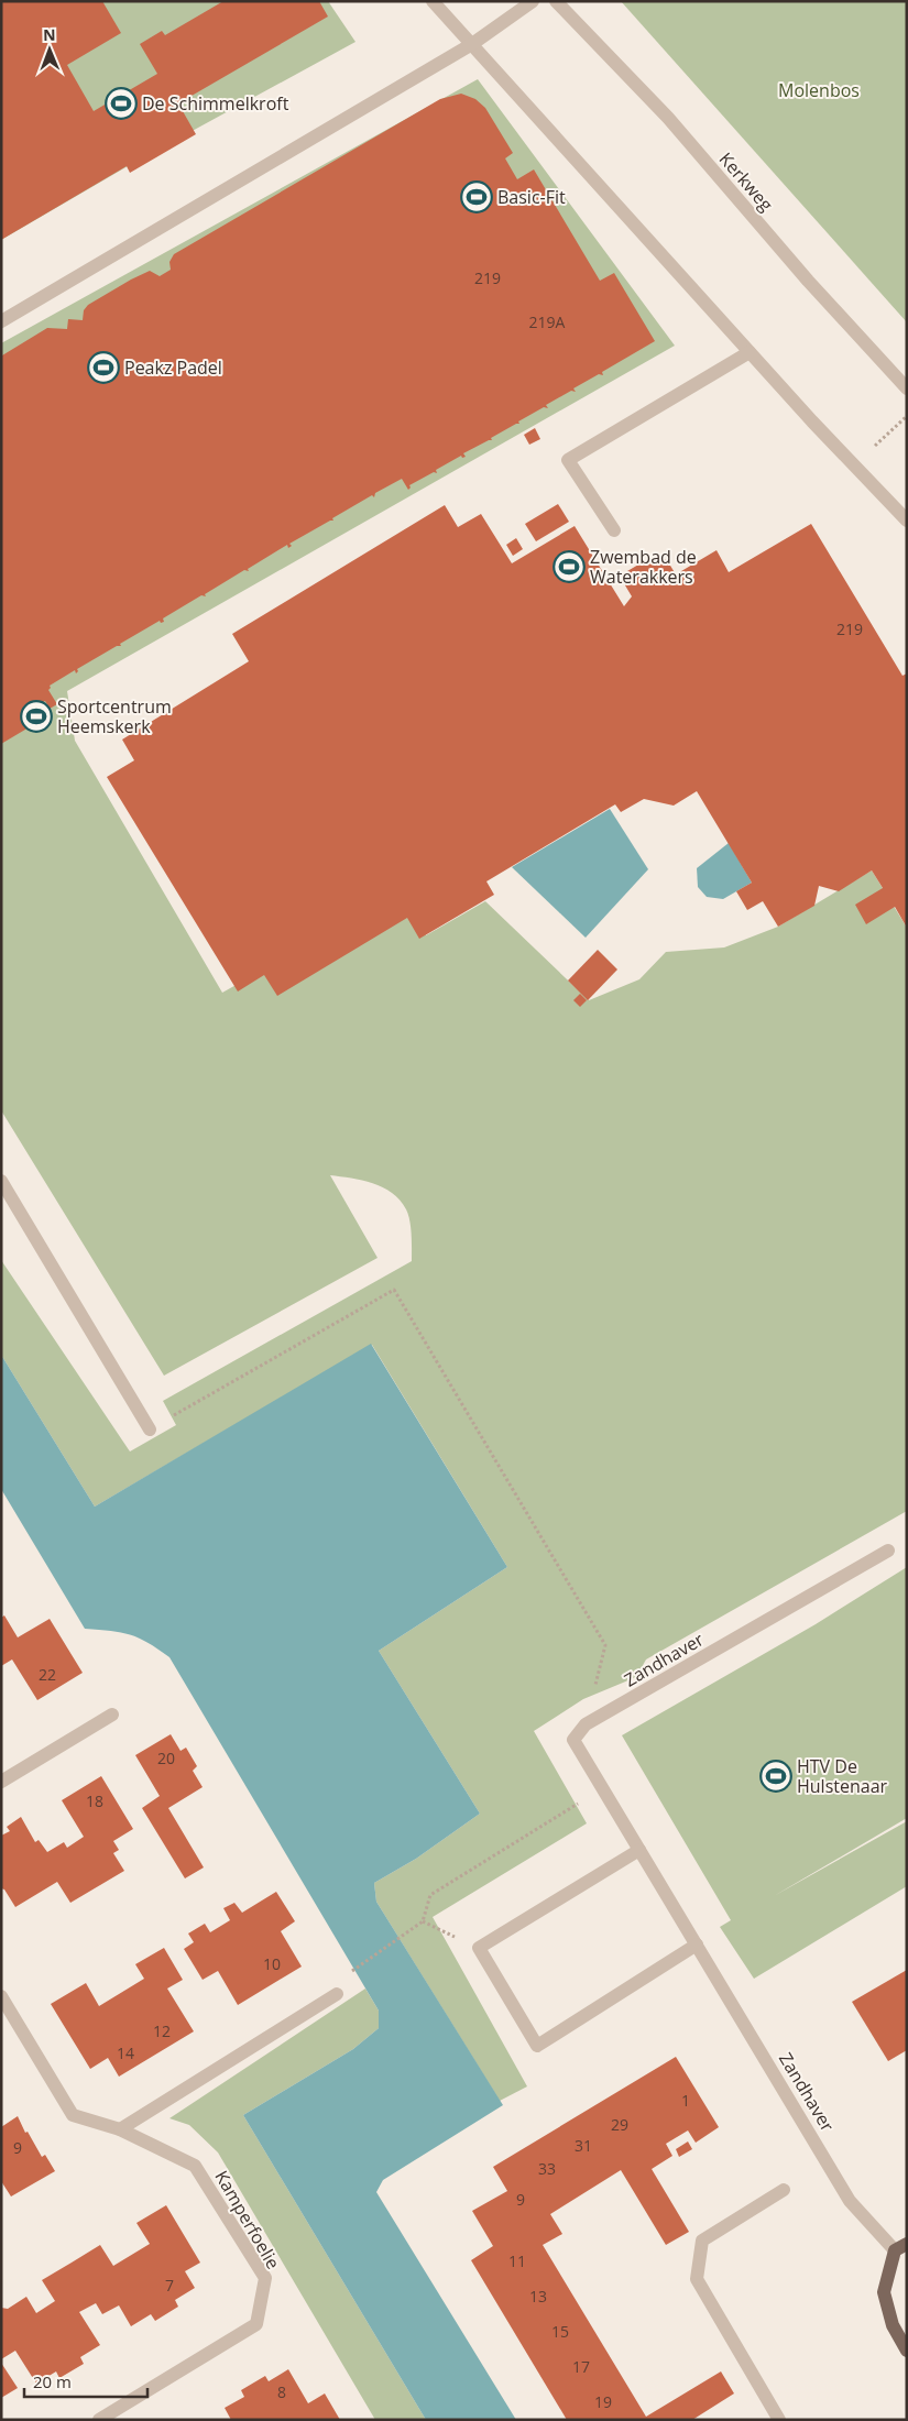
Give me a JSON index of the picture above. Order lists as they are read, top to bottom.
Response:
{
  "streets": {
    "street": ["Kerkweg", "Zandhaver", "Kamperfoelie"]
  },
  "parks": ["Molenbos"],
  "places": {
    "sports": [
      "De Schimmelkroft",
      "Basic-Fit",
      "Peakz Padel",
      "Zwembad de Waterakkers",
      "Sportcentrum Heemskerk",
      "HTV De Hulstenaar"
    ]
  },
  "house_numbers": [
    "219",
    "219A",
    "219",
    "22",
    "20",
    "18",
    "10",
    "12",
    "14",
    "1",
    "29",
    "31",
    "9",
    "33",
    "9",
    "11",
    "7",
    "13",
    "15",
    "17",
    "8",
    "19"
  ],
  "scale_bar": "20 m",
  "north": "top"
}
